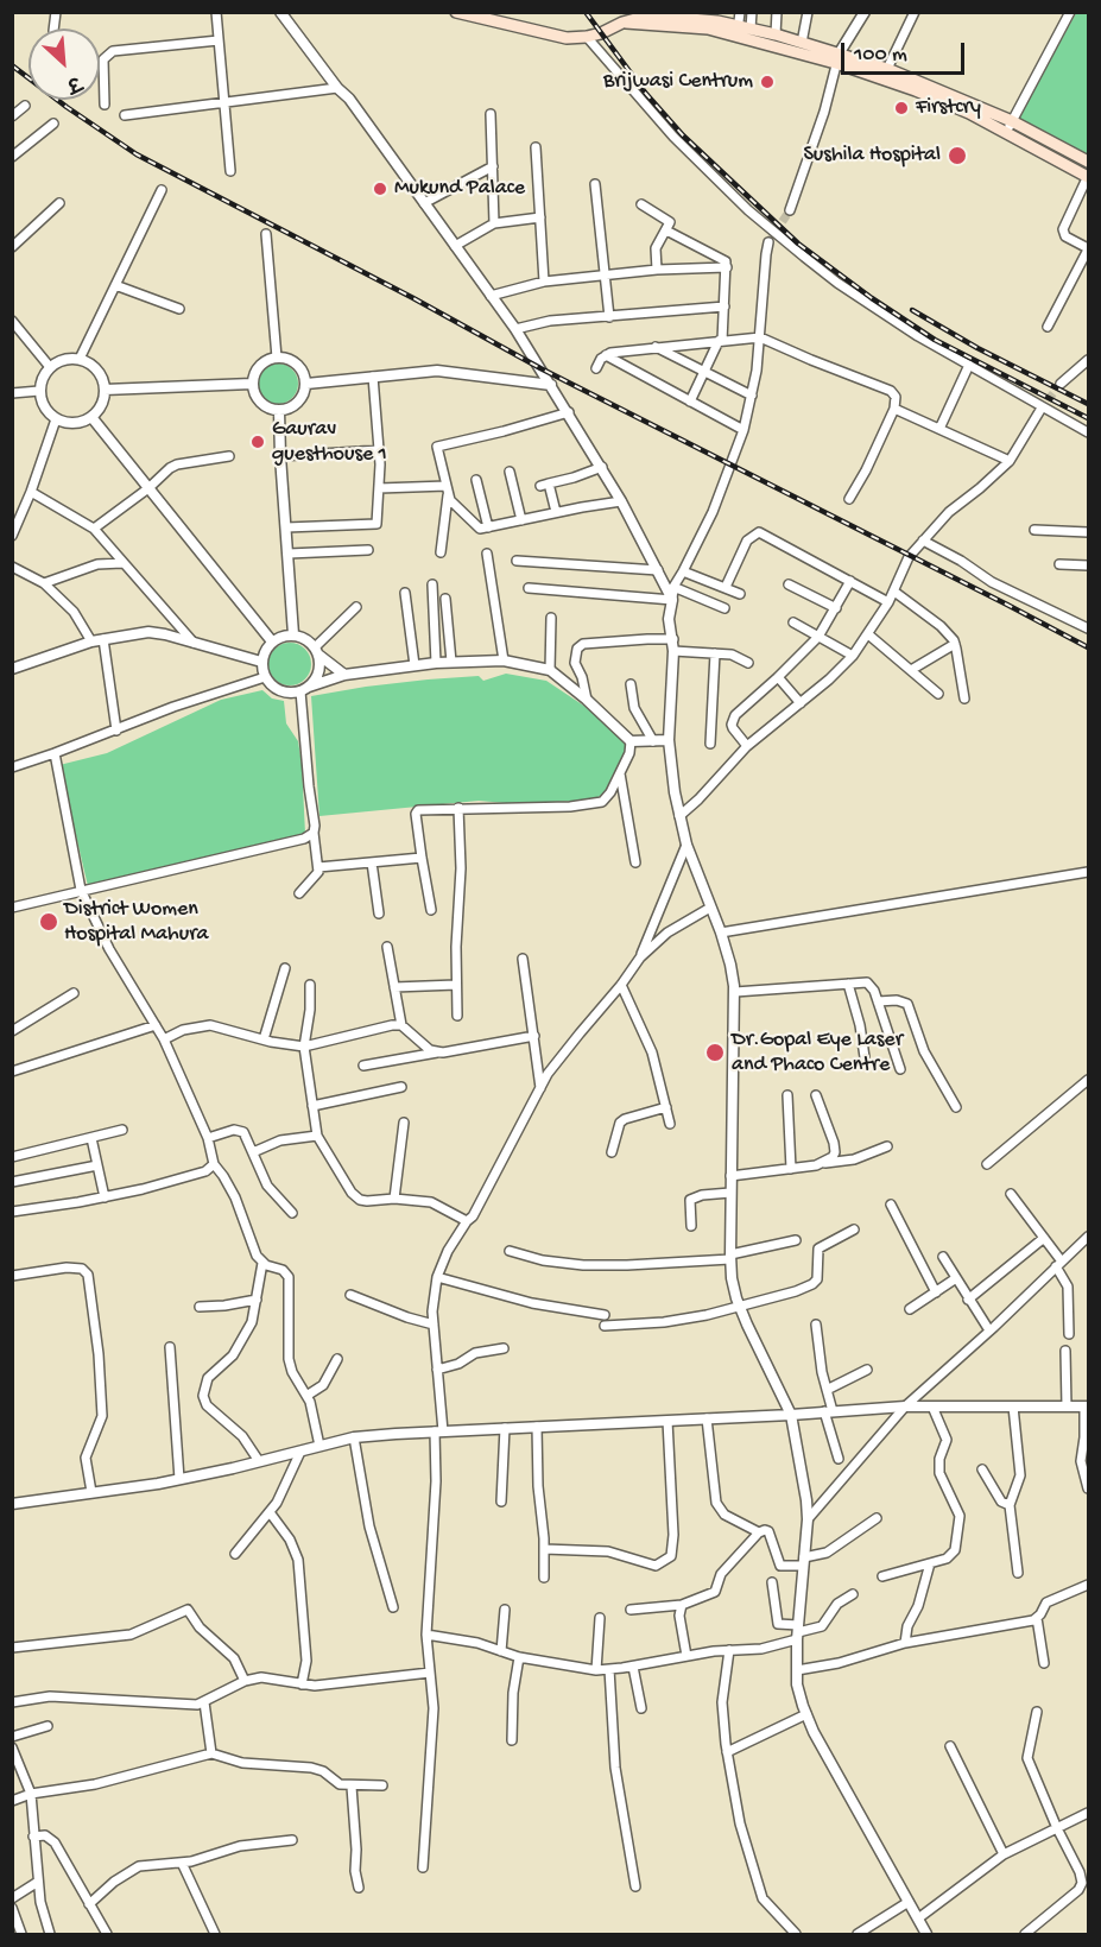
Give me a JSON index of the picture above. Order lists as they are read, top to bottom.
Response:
{
  "places": [
    "Brijwasi Centrum",
    "Firstcry",
    "Sushila Hospital",
    "Mukund Palace",
    "Gaurav guesthouse 1",
    "District Women Hospital Mahura",
    "Dr.Gopal Eye Laser and Phaco Centre"
  ],
  "scale_bar": "100 m",
  "north": "bottom right"
}
